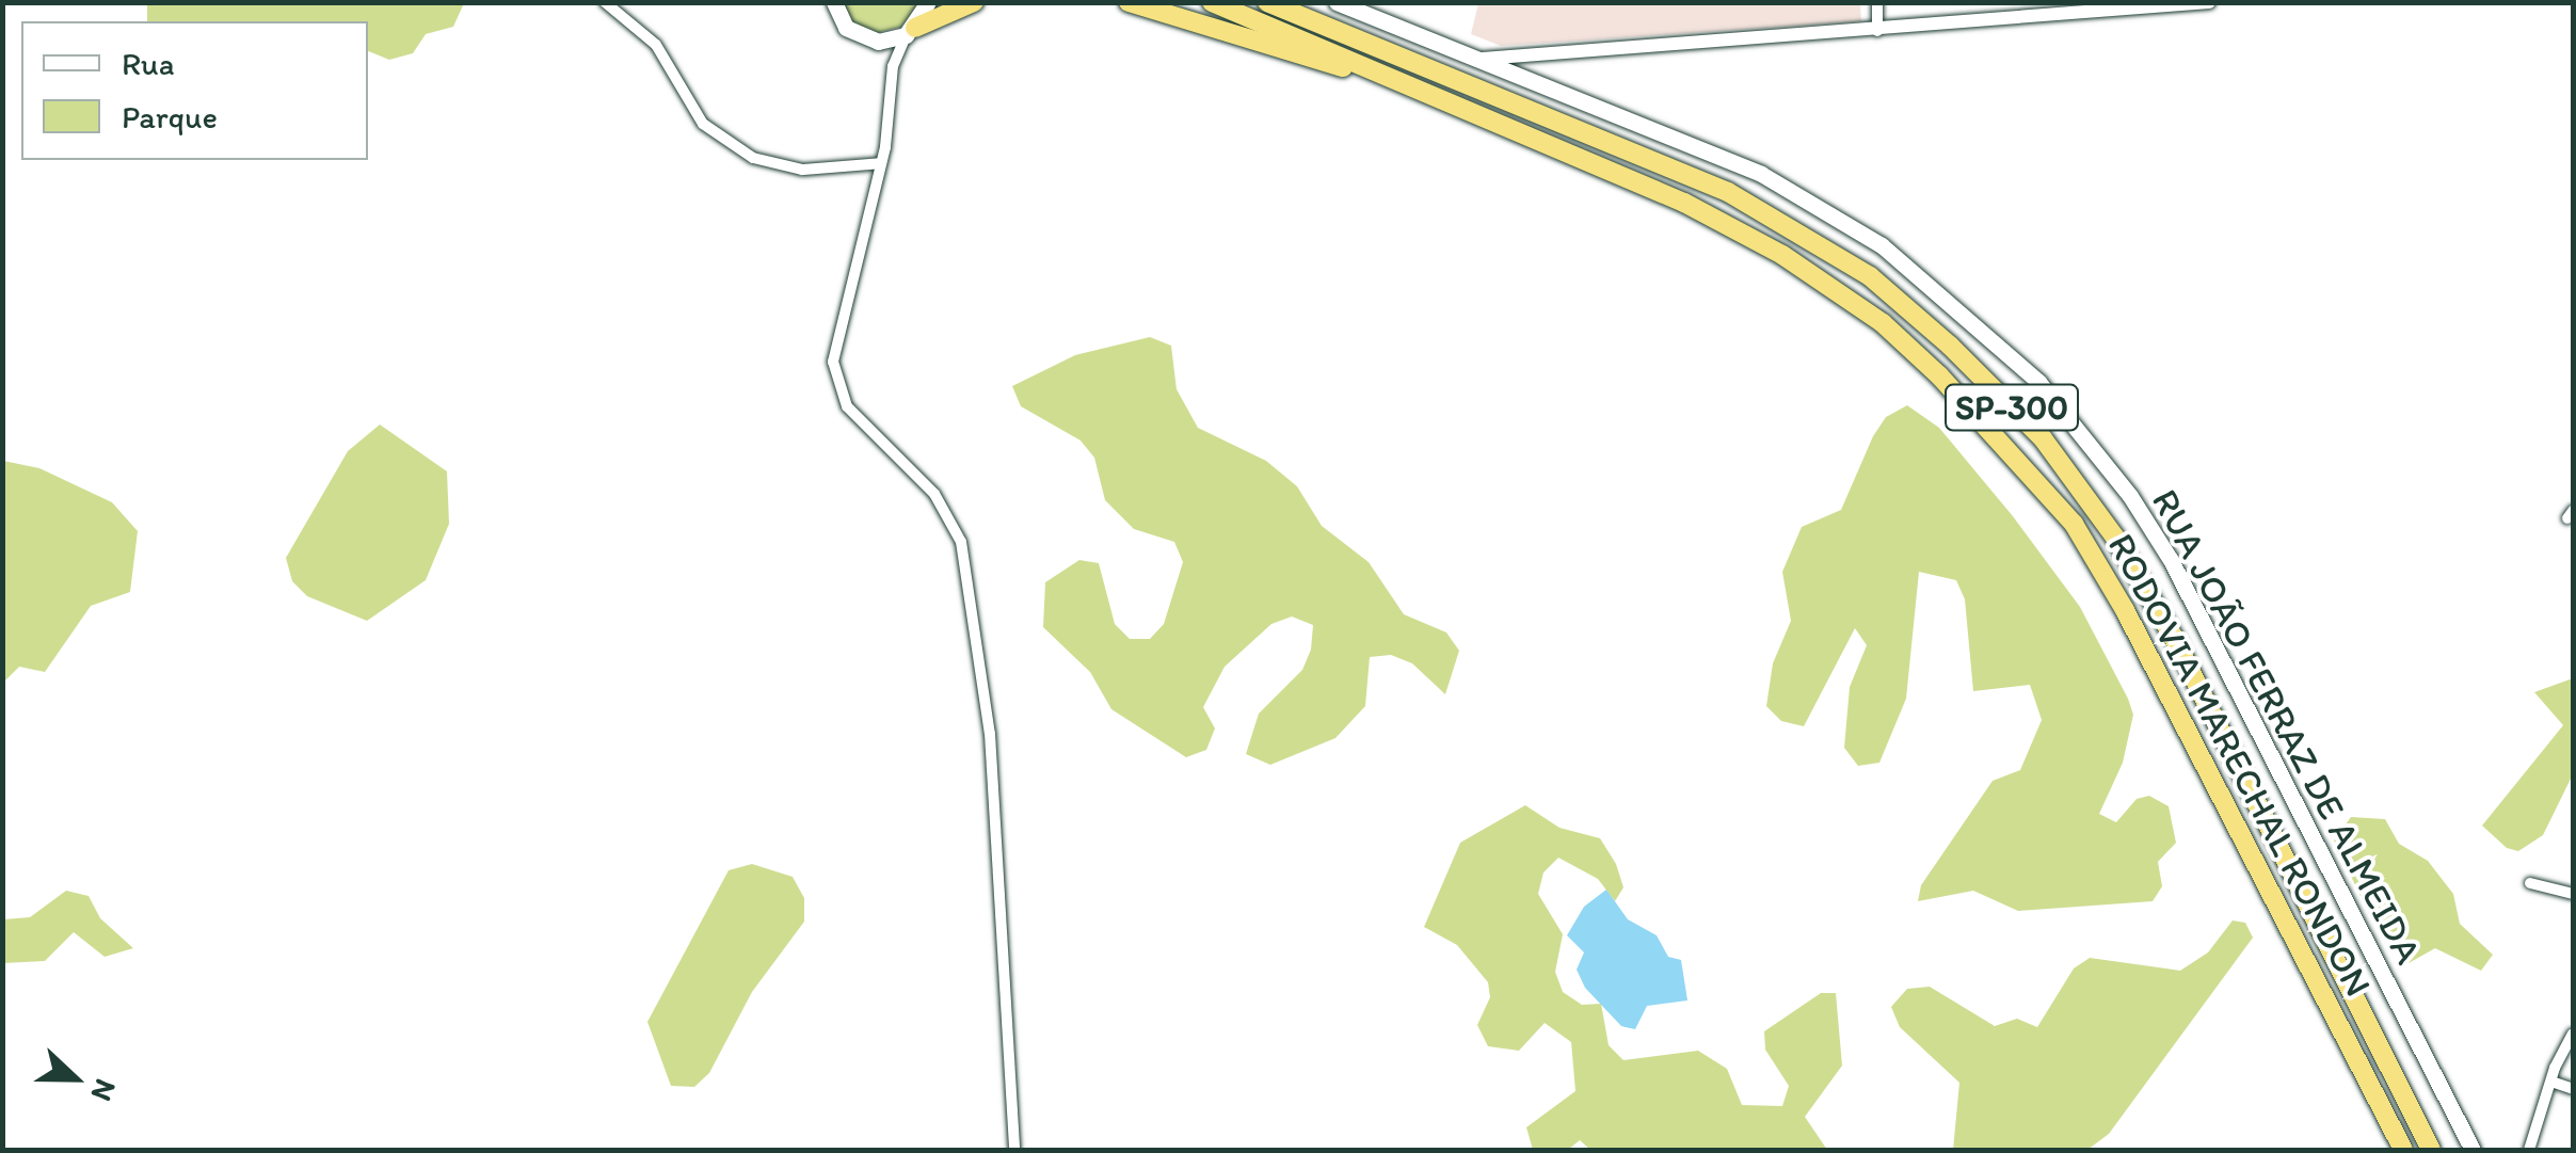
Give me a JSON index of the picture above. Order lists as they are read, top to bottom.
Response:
{
  "streets": {
    "highway": ["SP-300", "RODOVIA MARECHAL RONDON"],
    "main road": ["RUA JOÃO FERRAZ DE ALMEIDA"]
  },
  "legend": ["Rua", "Parque"],
  "north": "right"
}
